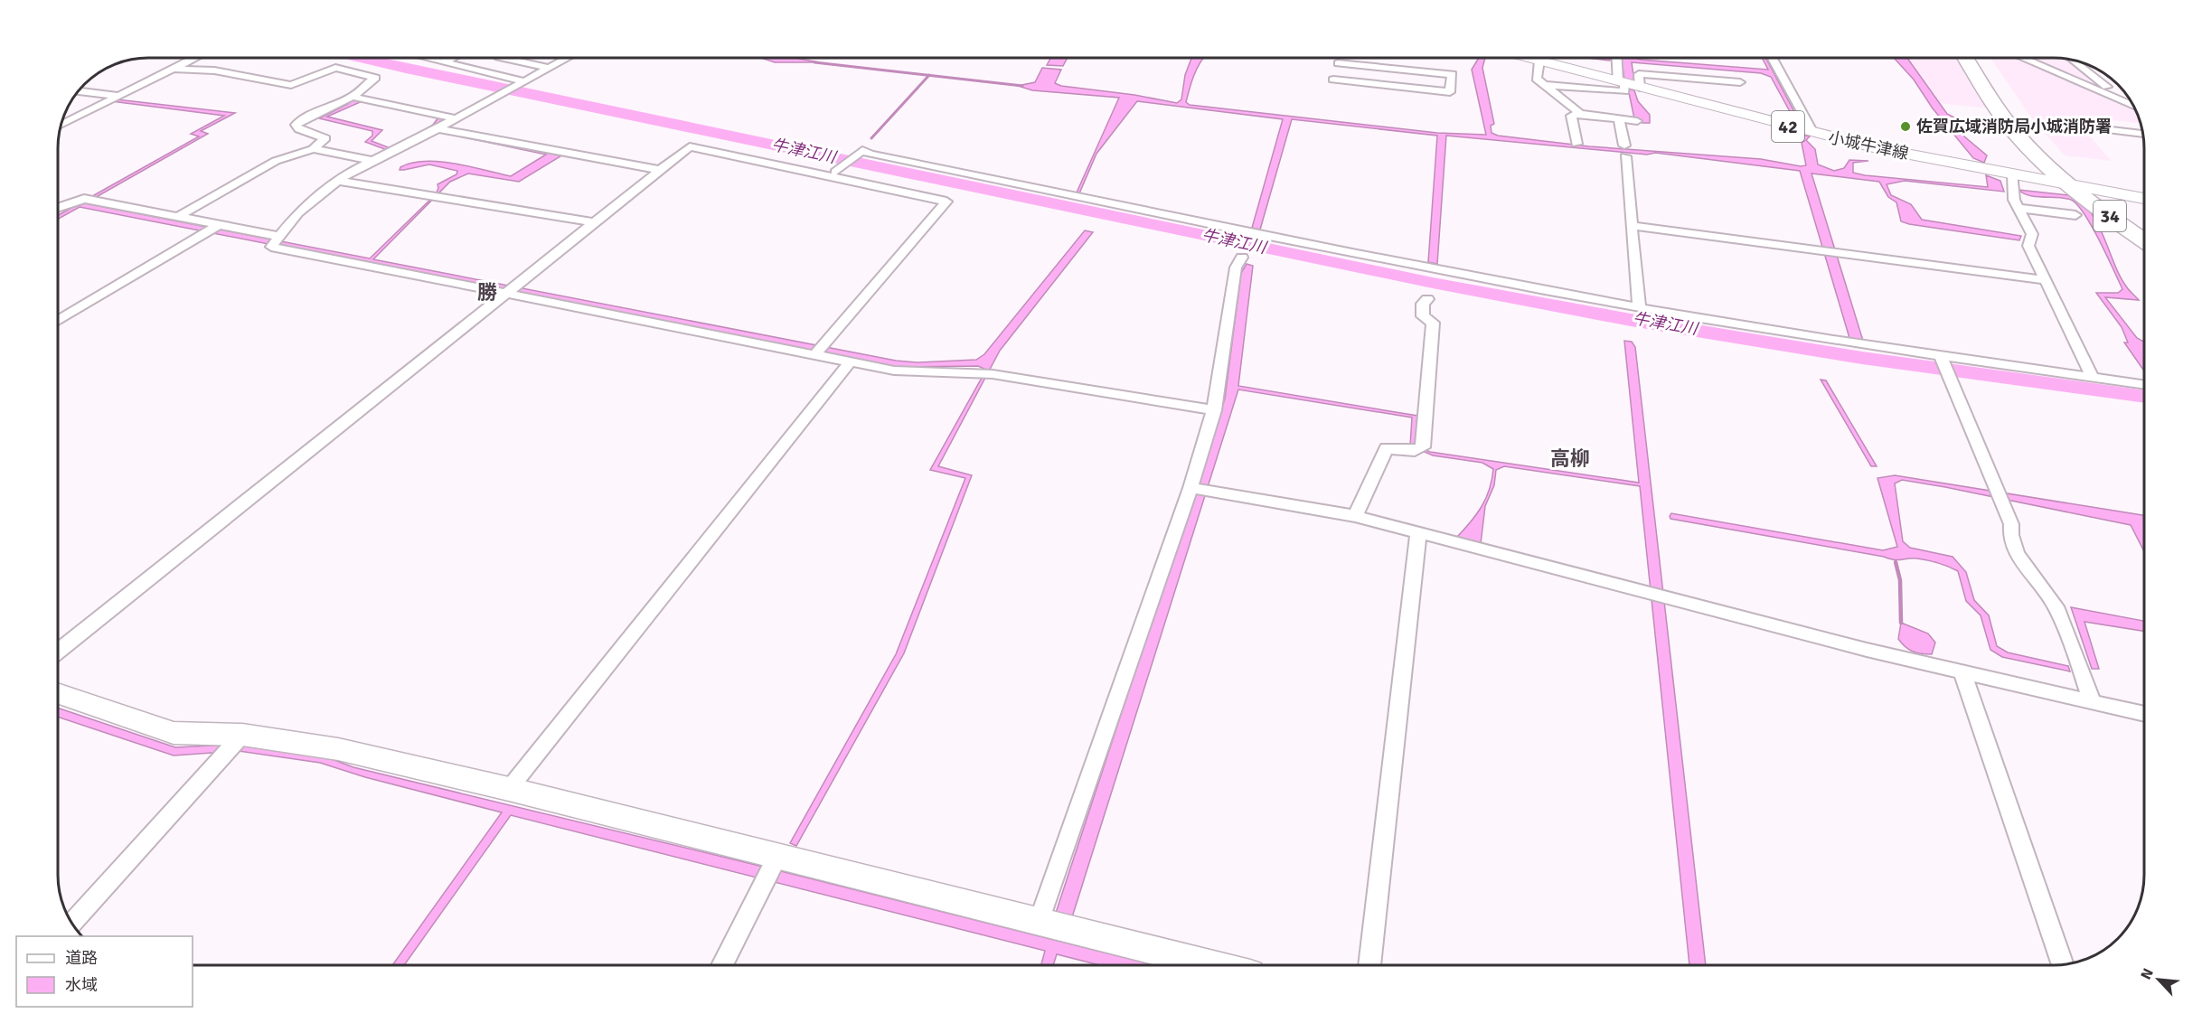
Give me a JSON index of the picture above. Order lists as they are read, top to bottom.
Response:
{
  "streets": {
    "highway": ["34"],
    "main road": ["42", "小城牛津線"]
  },
  "crossings": [
    ["小城牛津線", "34"]
  ],
  "districts": ["勝", "高柳"],
  "water": ["牛津江川"],
  "places": ["佐賀広域消防局小城消防署"],
  "legend": ["道路", "水域"],
  "north": "top left"
}
